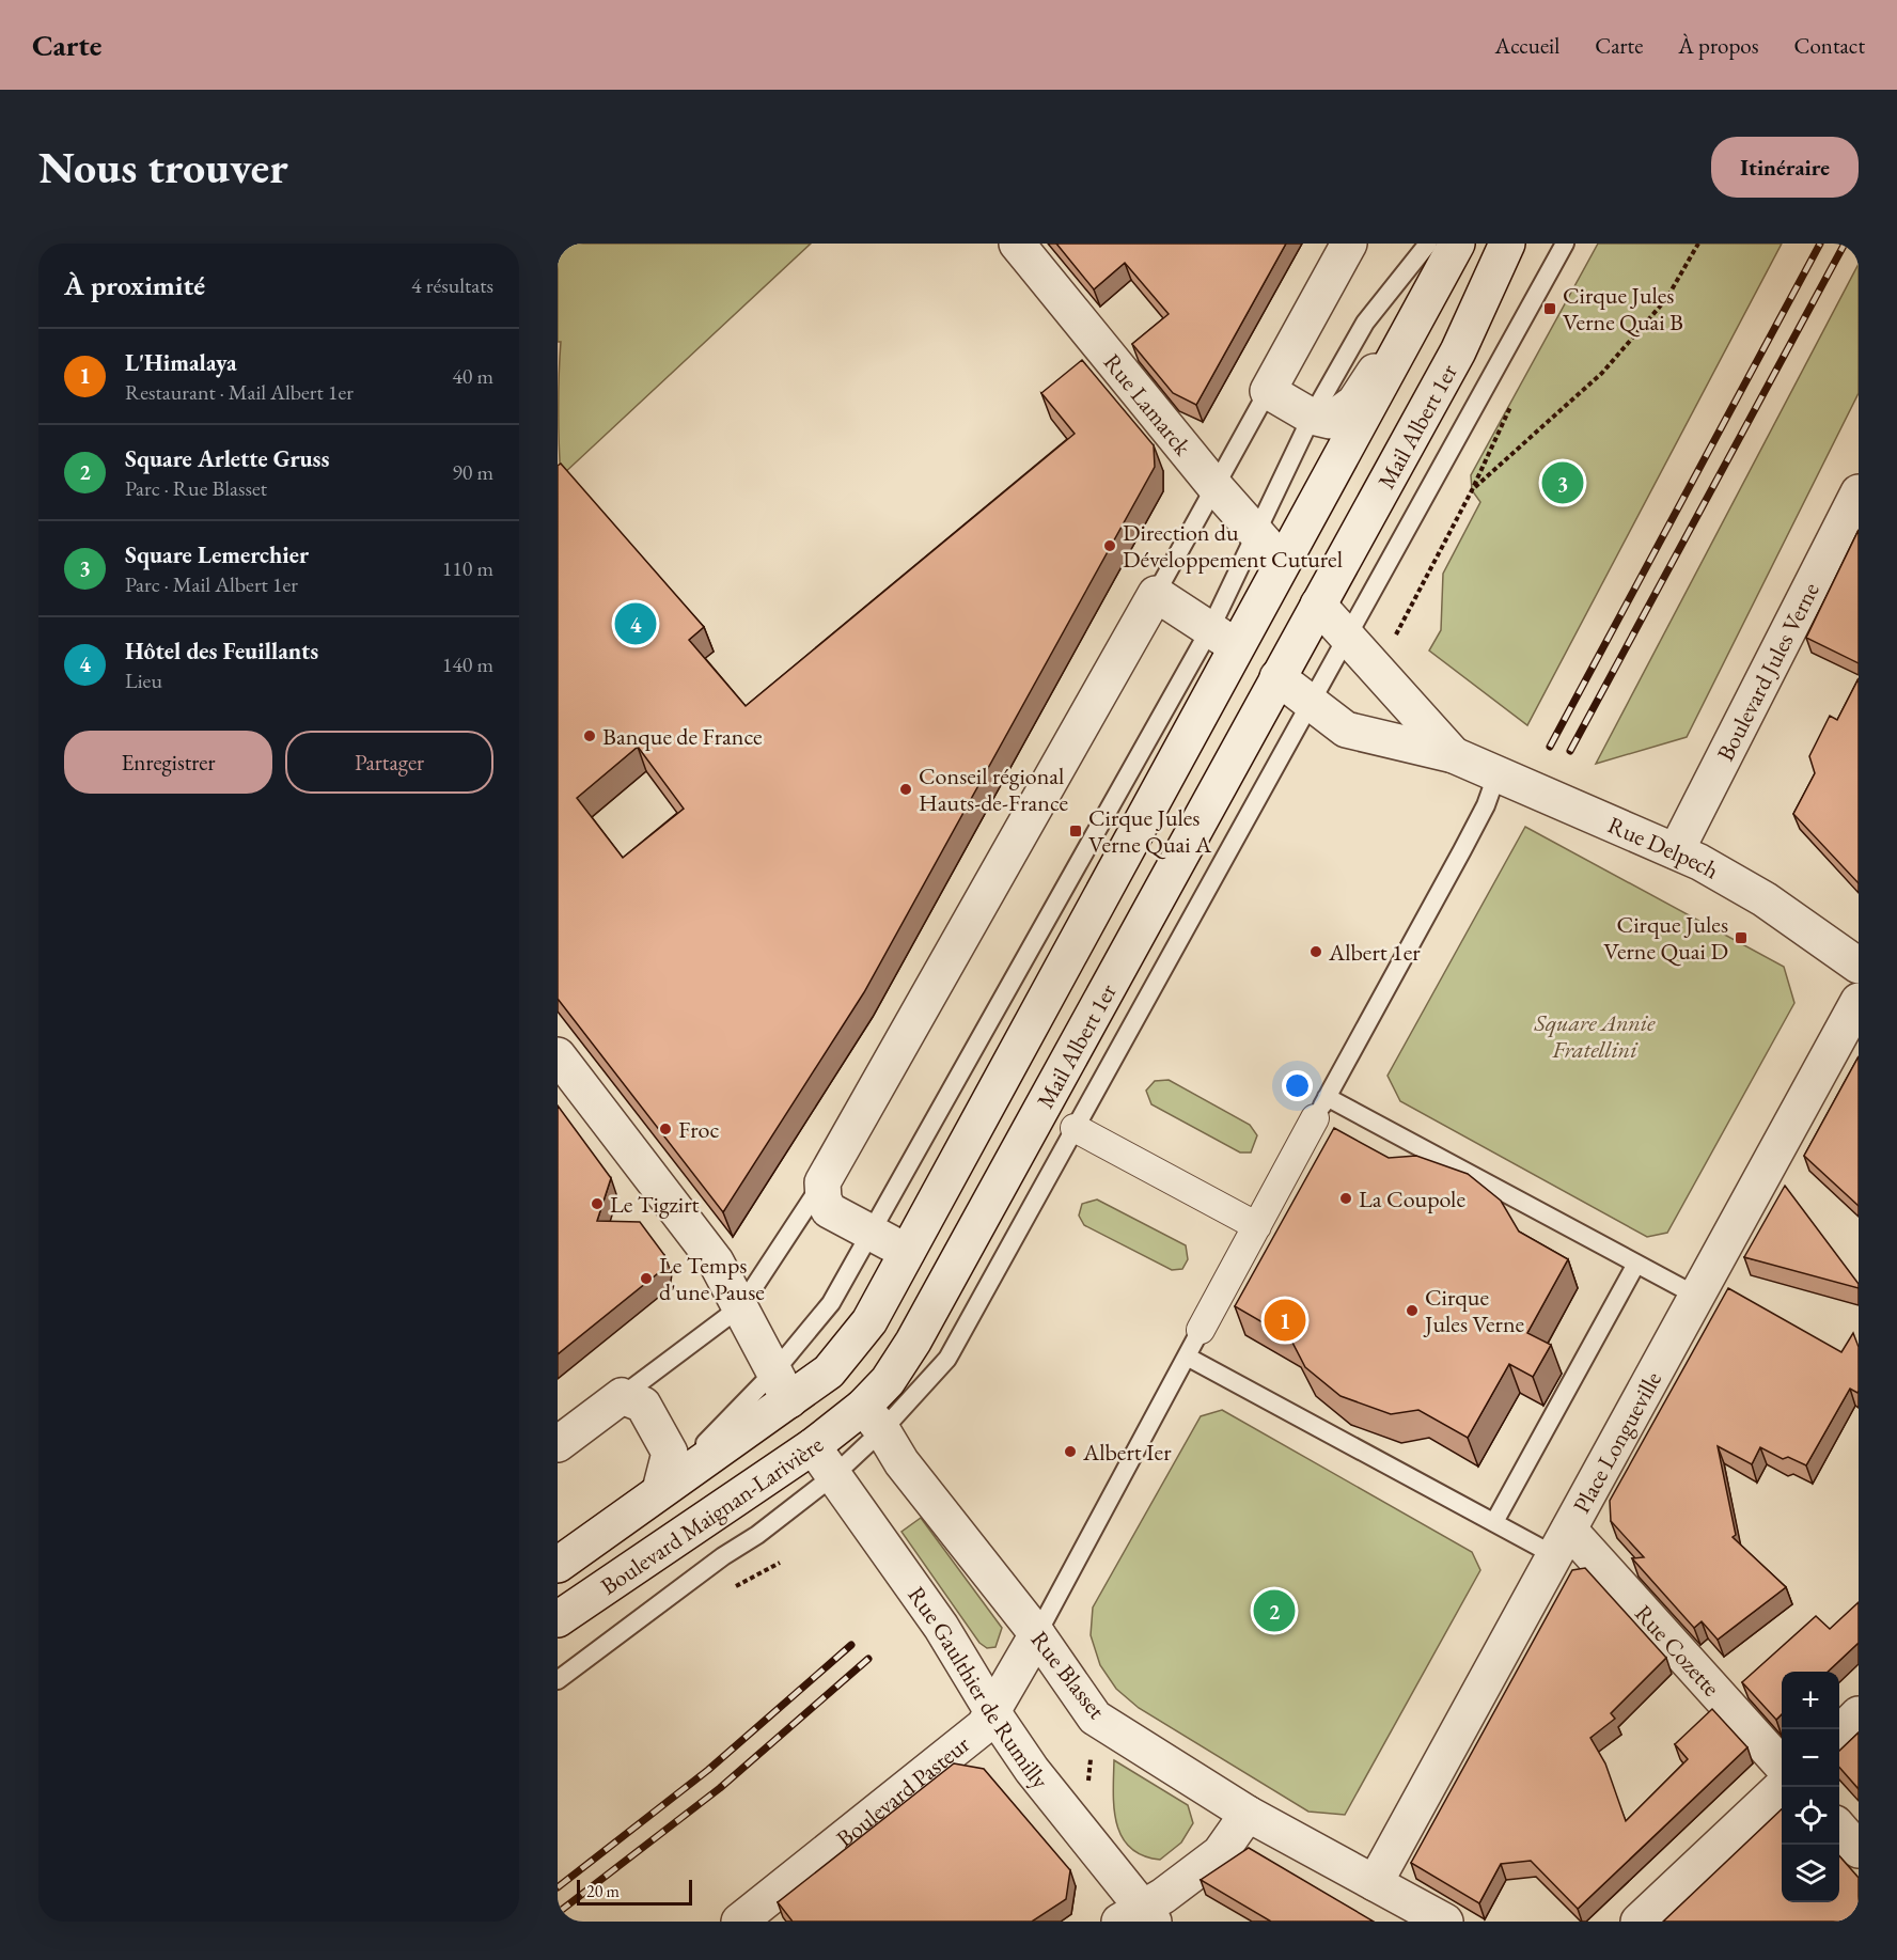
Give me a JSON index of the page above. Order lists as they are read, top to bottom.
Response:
{
  "streets": {
    "street": [
      "Rue Lamarck",
      "Mail Albert 1er",
      "Boulevard Jules Verne",
      "Rue Delpech",
      "Place Longueville",
      "Boulevard Maignan-Larivière",
      "Rue Cozette",
      "Rue Blasset",
      "Rue Gaulthier de Rumilly",
      "Boulevard Pasteur"
    ]
  },
  "crossings": [
    ["Rue Lamarck", "Mail Albert 1er"],
    ["Mail Albert 1er", "Rue Delpech"],
    ["Mail Albert 1er", "Boulevard Maignan-Larivière"],
    ["Mail Albert 1er", "Rue Blasset"],
    ["Boulevard Jules Verne", "Rue Delpech"],
    ["Place Longueville", "Rue Cozette"],
    ["Place Longueville", "Rue Blasset"],
    ["Boulevard Maignan-Larivière", "Rue Blasset"],
    ["Boulevard Maignan-Larivière", "Rue Gaulthier de Rumilly"],
    ["Rue Blasset", "Boulevard Pasteur"],
    ["Rue Gaulthier de Rumilly", "Boulevard Pasteur"]
  ],
  "parks": ["Square Annie Fratellini"],
  "places": {
    "transit": ["Cirque Jules Verne Quai B", "Cirque Jules Verne Quai A", "Cirque Jules Verne Quai D"],
    "other": [
      "Direction du Développement Cuturel",
      "Banque de France",
      "Conseil régional Hauts-de-France",
      "Albert 1er",
      "Froc",
      "La Coupole",
      "Le Tigzirt",
      "Le Temps d'une Pause",
      "Cirque Jules Verne",
      "Albert Ier"
    ]
  },
  "scale_bar": "20 m",
  "page": {
    "header": "Carte",
    "nav": [
      "Accueil",
      "Carte",
      "À propos",
      "Contact"
    ],
    "buttons": [
      "Itinéraire",
      ["Enregistrer", "Partager"]
    ],
    "title": "Nous trouver",
    "heading": ["À proximité", "4 résultats"],
    "list": [
      {
        "mark": "1",
        "name": "L'Himalaya",
        "note": "Restaurant · Mail Albert 1er",
        "value": "40 m"
      },
      {
        "mark": "2",
        "name": "Square Arlette Gruss",
        "note": "Parc · Rue Blasset",
        "value": "90 m"
      },
      {
        "mark": "3",
        "name": "Square Lemerchier",
        "note": "Parc · Mail Albert 1er",
        "value": "110 m"
      },
      {
        "mark": "4",
        "name": "Hôtel des Feuillants",
        "note": "Lieu",
        "value": "140 m"
      }
    ],
    "pins": [
      "3",
      "4",
      "1",
      "2"
    ],
    "map_buttons": ["+", "−"],
    "scale": "20 m"
  }
}
